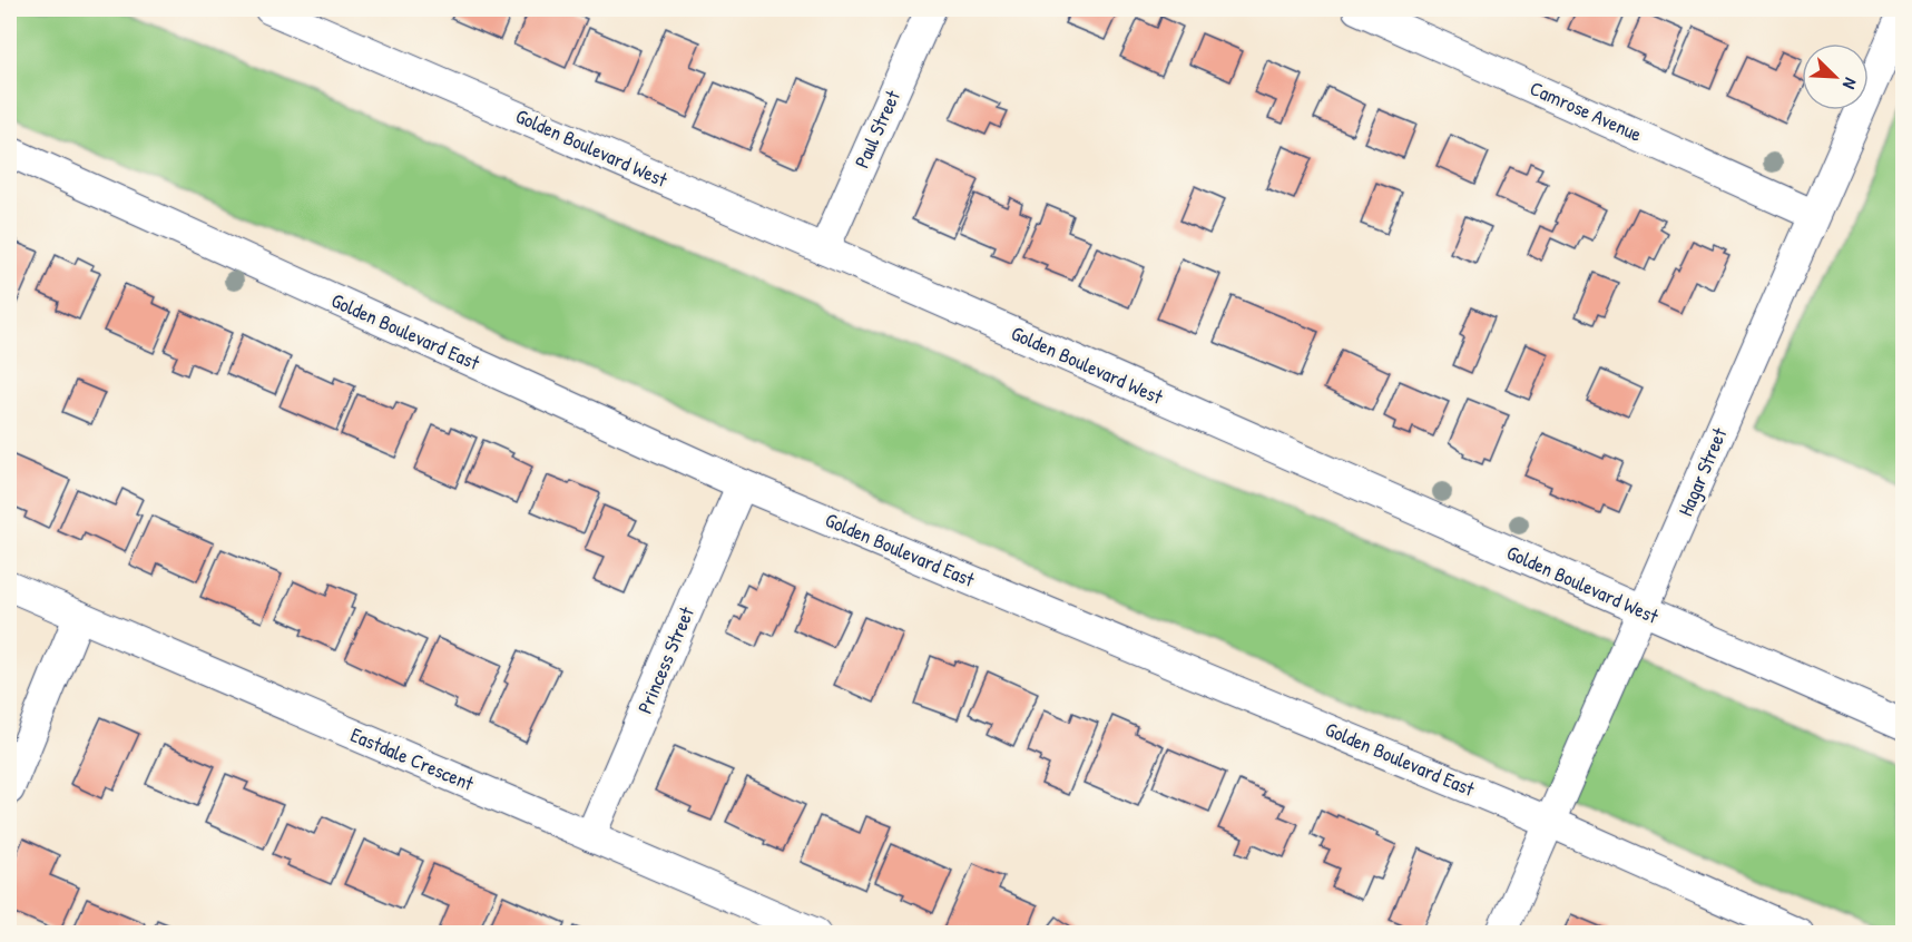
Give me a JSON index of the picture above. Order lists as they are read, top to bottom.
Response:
{
  "streets": {
    "street": [
      "Camrose Avenue",
      "Paul Street",
      "Golden Boulevard West",
      "Golden Boulevard East",
      "Hagar Street",
      "Princess Street",
      "Eastdale Crescent"
    ]
  },
  "crossings": [
    ["Camrose Avenue", "Hagar Street"],
    ["Paul Street", "Golden Boulevard West"],
    ["Golden Boulevard West", "Hagar Street"],
    ["Golden Boulevard East", "Hagar Street"],
    ["Golden Boulevard East", "Princess Street"],
    ["Princess Street", "Eastdale Crescent"]
  ],
  "north": "bottom right"
}
